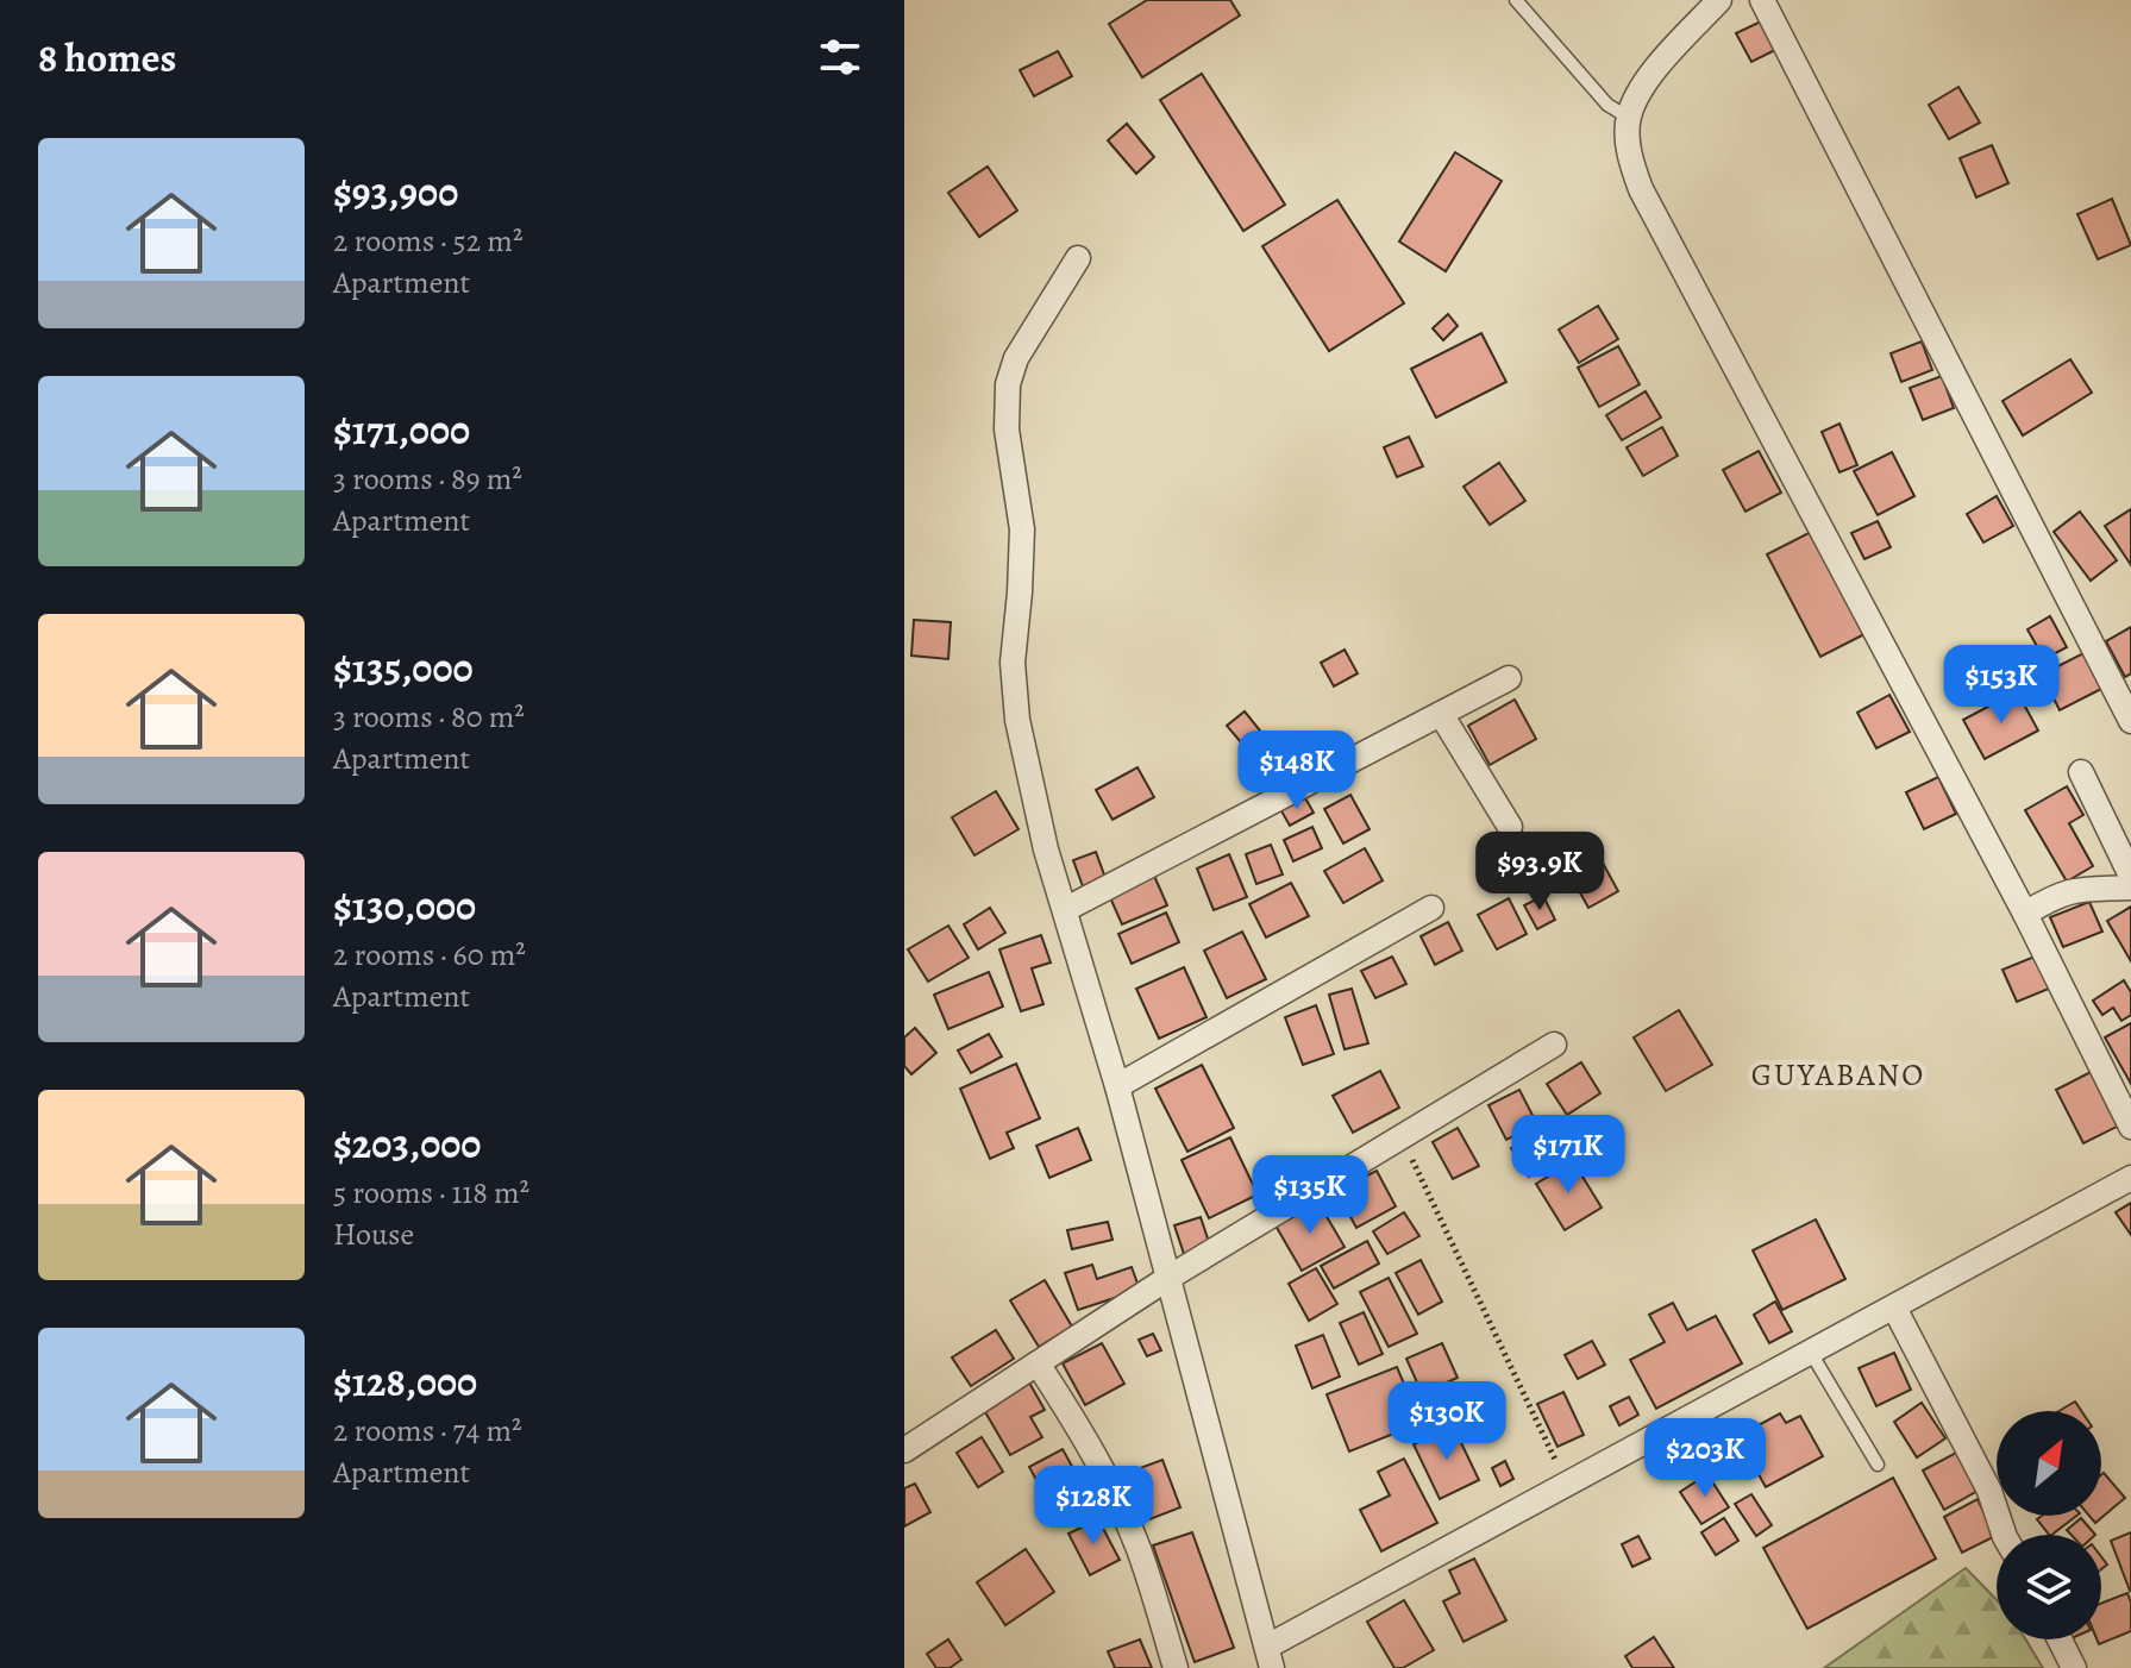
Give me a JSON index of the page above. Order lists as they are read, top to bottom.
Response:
{
  "districts": ["GUYABANO"],
  "north": "top right",
  "page": {
    "heading": "8 homes",
    "list": [
      {
        "name": "$93,900",
        "note": "2 rooms · 52 m² · Apartment"
      },
      {
        "name": "$171,000",
        "note": "3 rooms · 89 m² · Apartment"
      },
      {
        "name": "$135,000",
        "note": "3 rooms · 80 m² · Apartment"
      },
      {
        "name": "$130,000",
        "note": "2 rooms · 60 m² · Apartment"
      },
      {
        "name": "$203,000",
        "note": "5 rooms · 118 m² · House"
      },
      {
        "name": "$128,000",
        "note": "2 rooms · 74 m² · Apartment"
      }
    ],
    "price": [
      "$153K",
      "$148K",
      "$93.9K",
      "$171K",
      "$135K",
      "$130K",
      "$203K",
      "$128K"
    ]
  }
}
